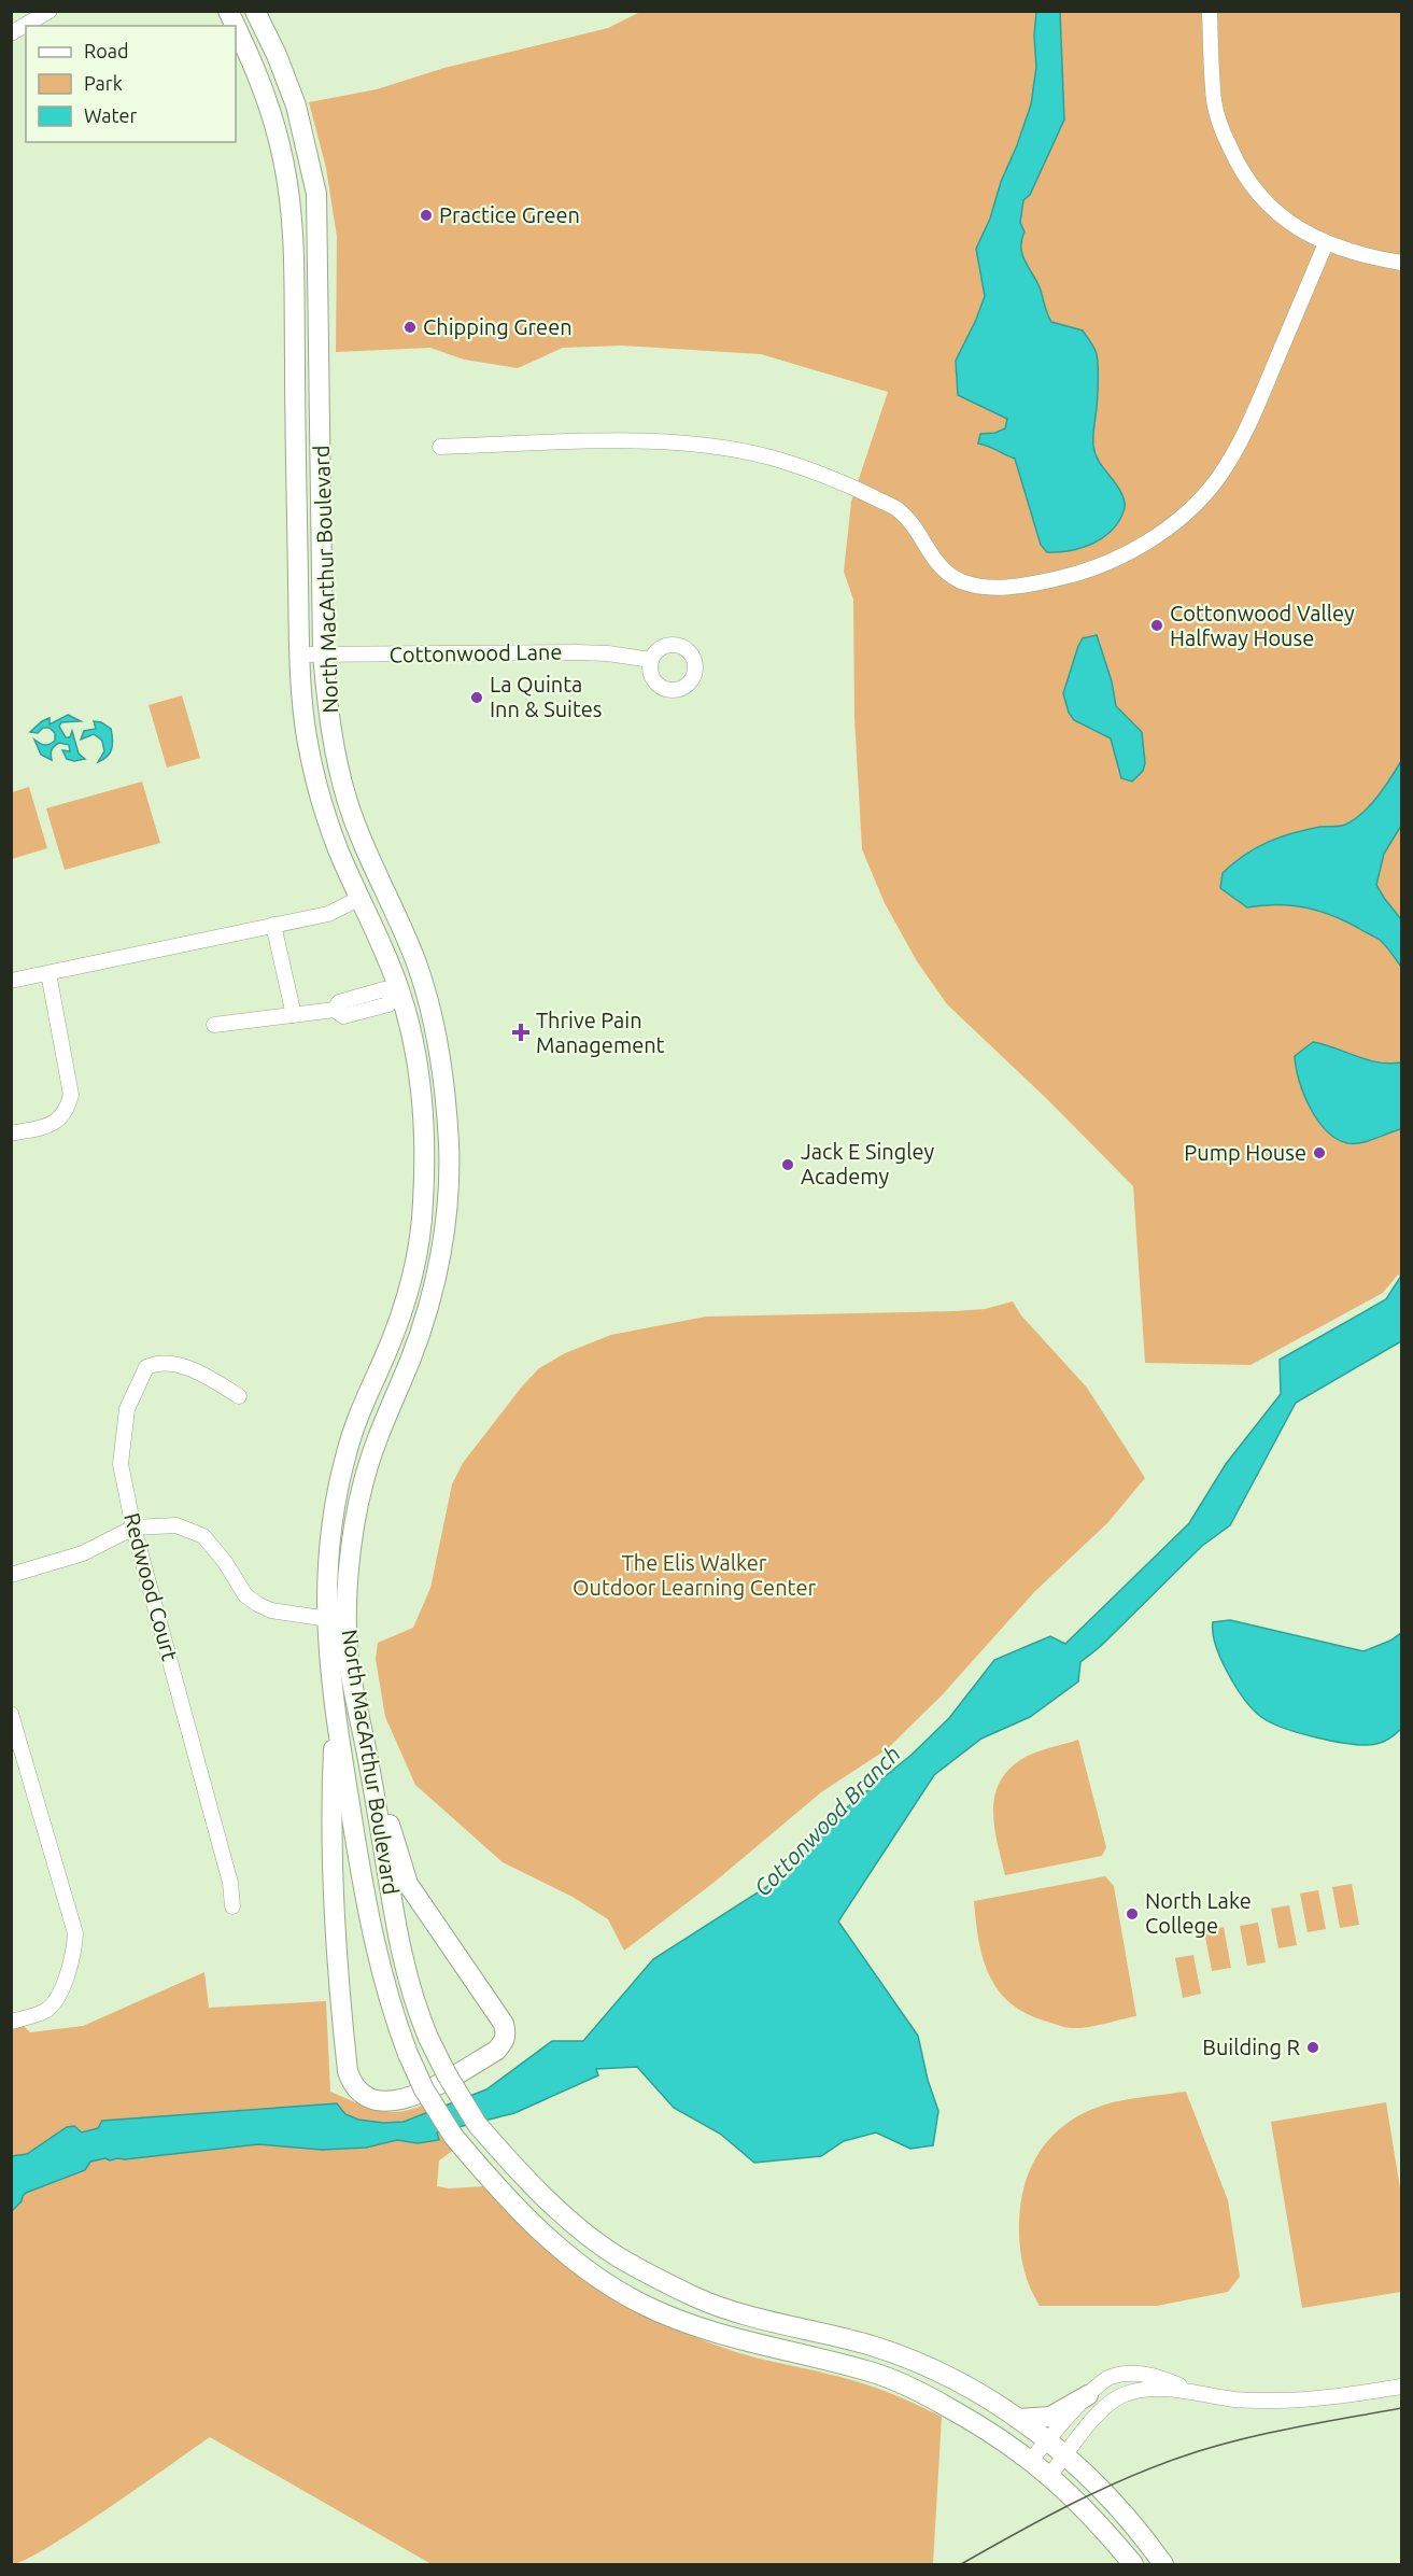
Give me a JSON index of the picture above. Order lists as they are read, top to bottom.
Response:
{
  "streets": {
    "main road": ["North MacArthur Boulevard"],
    "street": ["Cottonwood Lane", "Redwood Court"]
  },
  "crossings": [
    ["North MacArthur Boulevard", "Cottonwood Lane"]
  ],
  "water": ["Cottonwood Branch"],
  "parks": ["The Elis Walker Outdoor Learning Center"],
  "places": {
    "other": [
      "Practice Green",
      "Chipping Green",
      "Cottonwood Valley Halfway House",
      "La Quinta Inn & Suites",
      "Pump House",
      "Jack E Singley Academy",
      "North Lake College",
      "Building R"
    ],
    "health": ["Thrive Pain Management"]
  },
  "legend": ["Road", "Park", "Water"]
}
